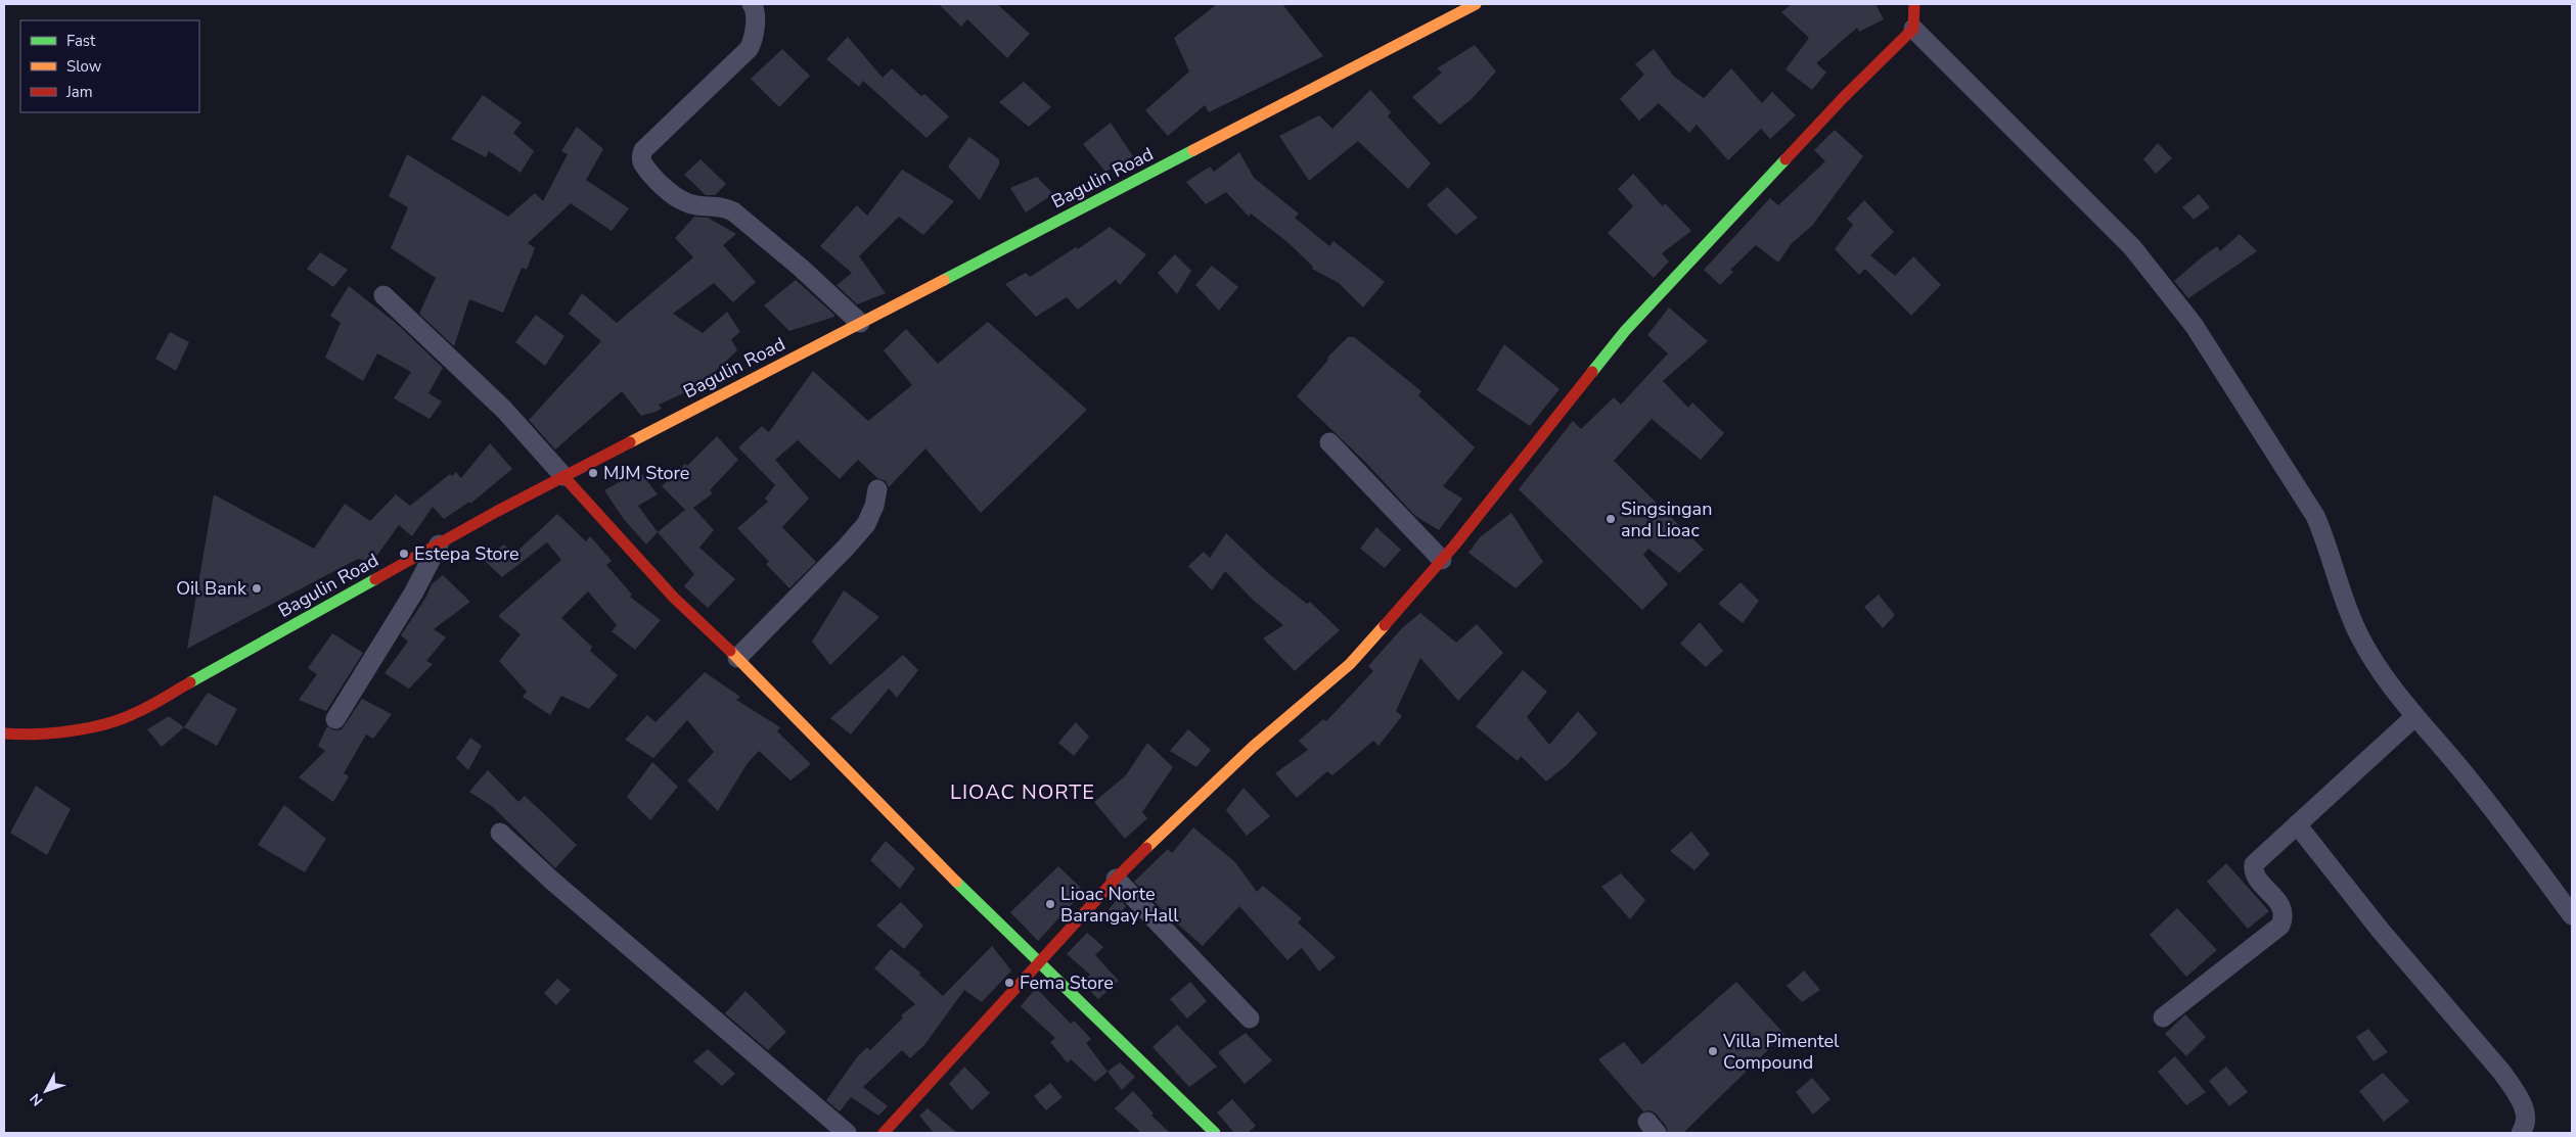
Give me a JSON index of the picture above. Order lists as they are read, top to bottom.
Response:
{
  "streets": {
    "street": ["Bagulin Road"]
  },
  "districts": ["LIOAC NORTE"],
  "places": [
    "MJM Store",
    "Singsingan and Lioac",
    "Estepa Store",
    "Oil Bank",
    "Lioac Norte Barangay Hall",
    "Fema Store",
    "Villa Pimentel Compound"
  ],
  "legend": ["Fast", "Slow", "Jam"],
  "north": "bottom left"
}
